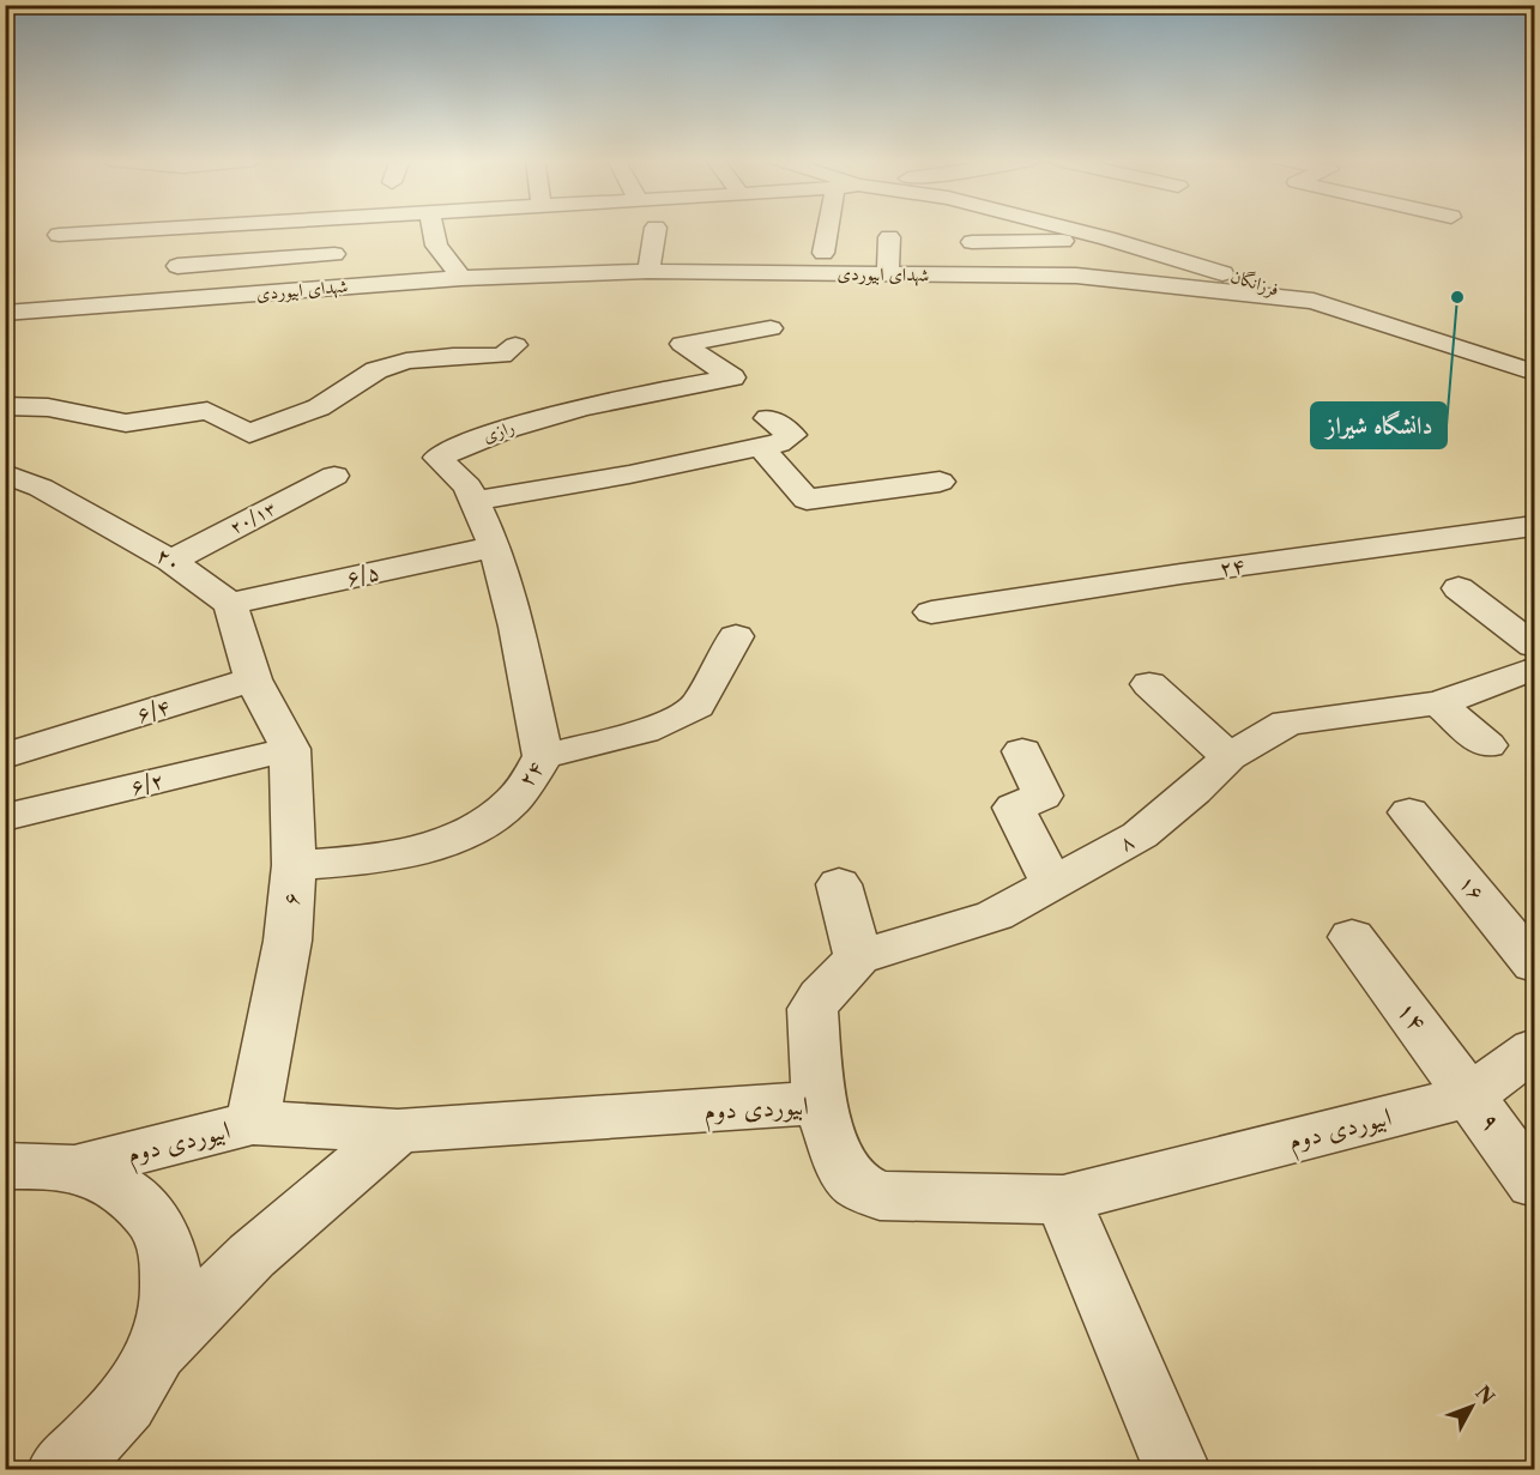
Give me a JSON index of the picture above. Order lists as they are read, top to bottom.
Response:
{
  "streets": {
    "street": [
      "شهدای ابیوردی",
      "فرزانگان",
      "رازی",
      "۲۰/۱۳",
      "۲۰",
      "۲۴",
      "۶/۵",
      "۶/۴",
      "۶/۲",
      "۸",
      "۱۶",
      "۶",
      "۱۴",
      "ابیوردی دوم",
      "۹"
    ]
  },
  "crossings": [
    ["شهدای ابیوردی", "فرزانگان"],
    ["رازی", "۲۴"],
    ["رازی", "۶/۵"],
    ["۲۰/۱۳", "۲۰"],
    ["۲۰", "۶/۵"],
    ["۲۴", "۶"],
    ["۶/۴", "۶"],
    ["۶/۲", "۶"],
    ["۶", "ابیوردی دوم"],
    ["۱۴", "ابیوردی دوم"],
    ["۱۴", "۹"],
    ["ابیوردی دوم", "۹"]
  ],
  "places": ["دانشگاه شیراز"],
  "north": "top right"
}
